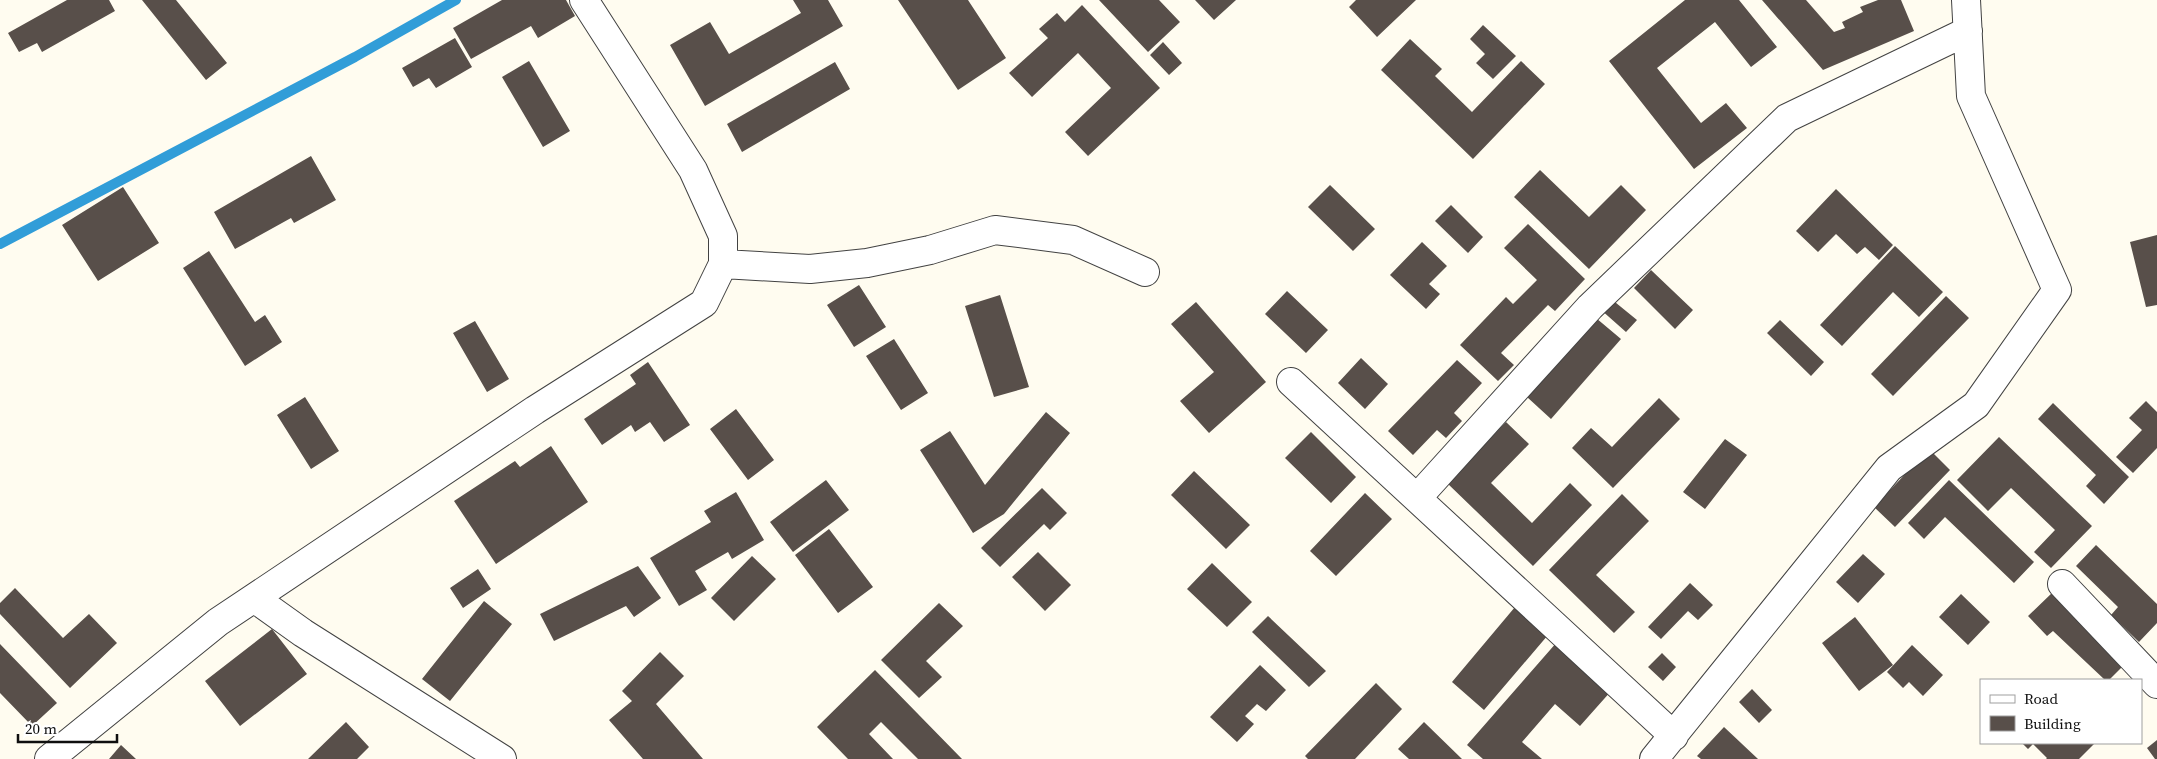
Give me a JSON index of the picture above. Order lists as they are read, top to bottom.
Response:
{
  "legend": ["Road", "Building"],
  "scale_bar": "20 m"
}
